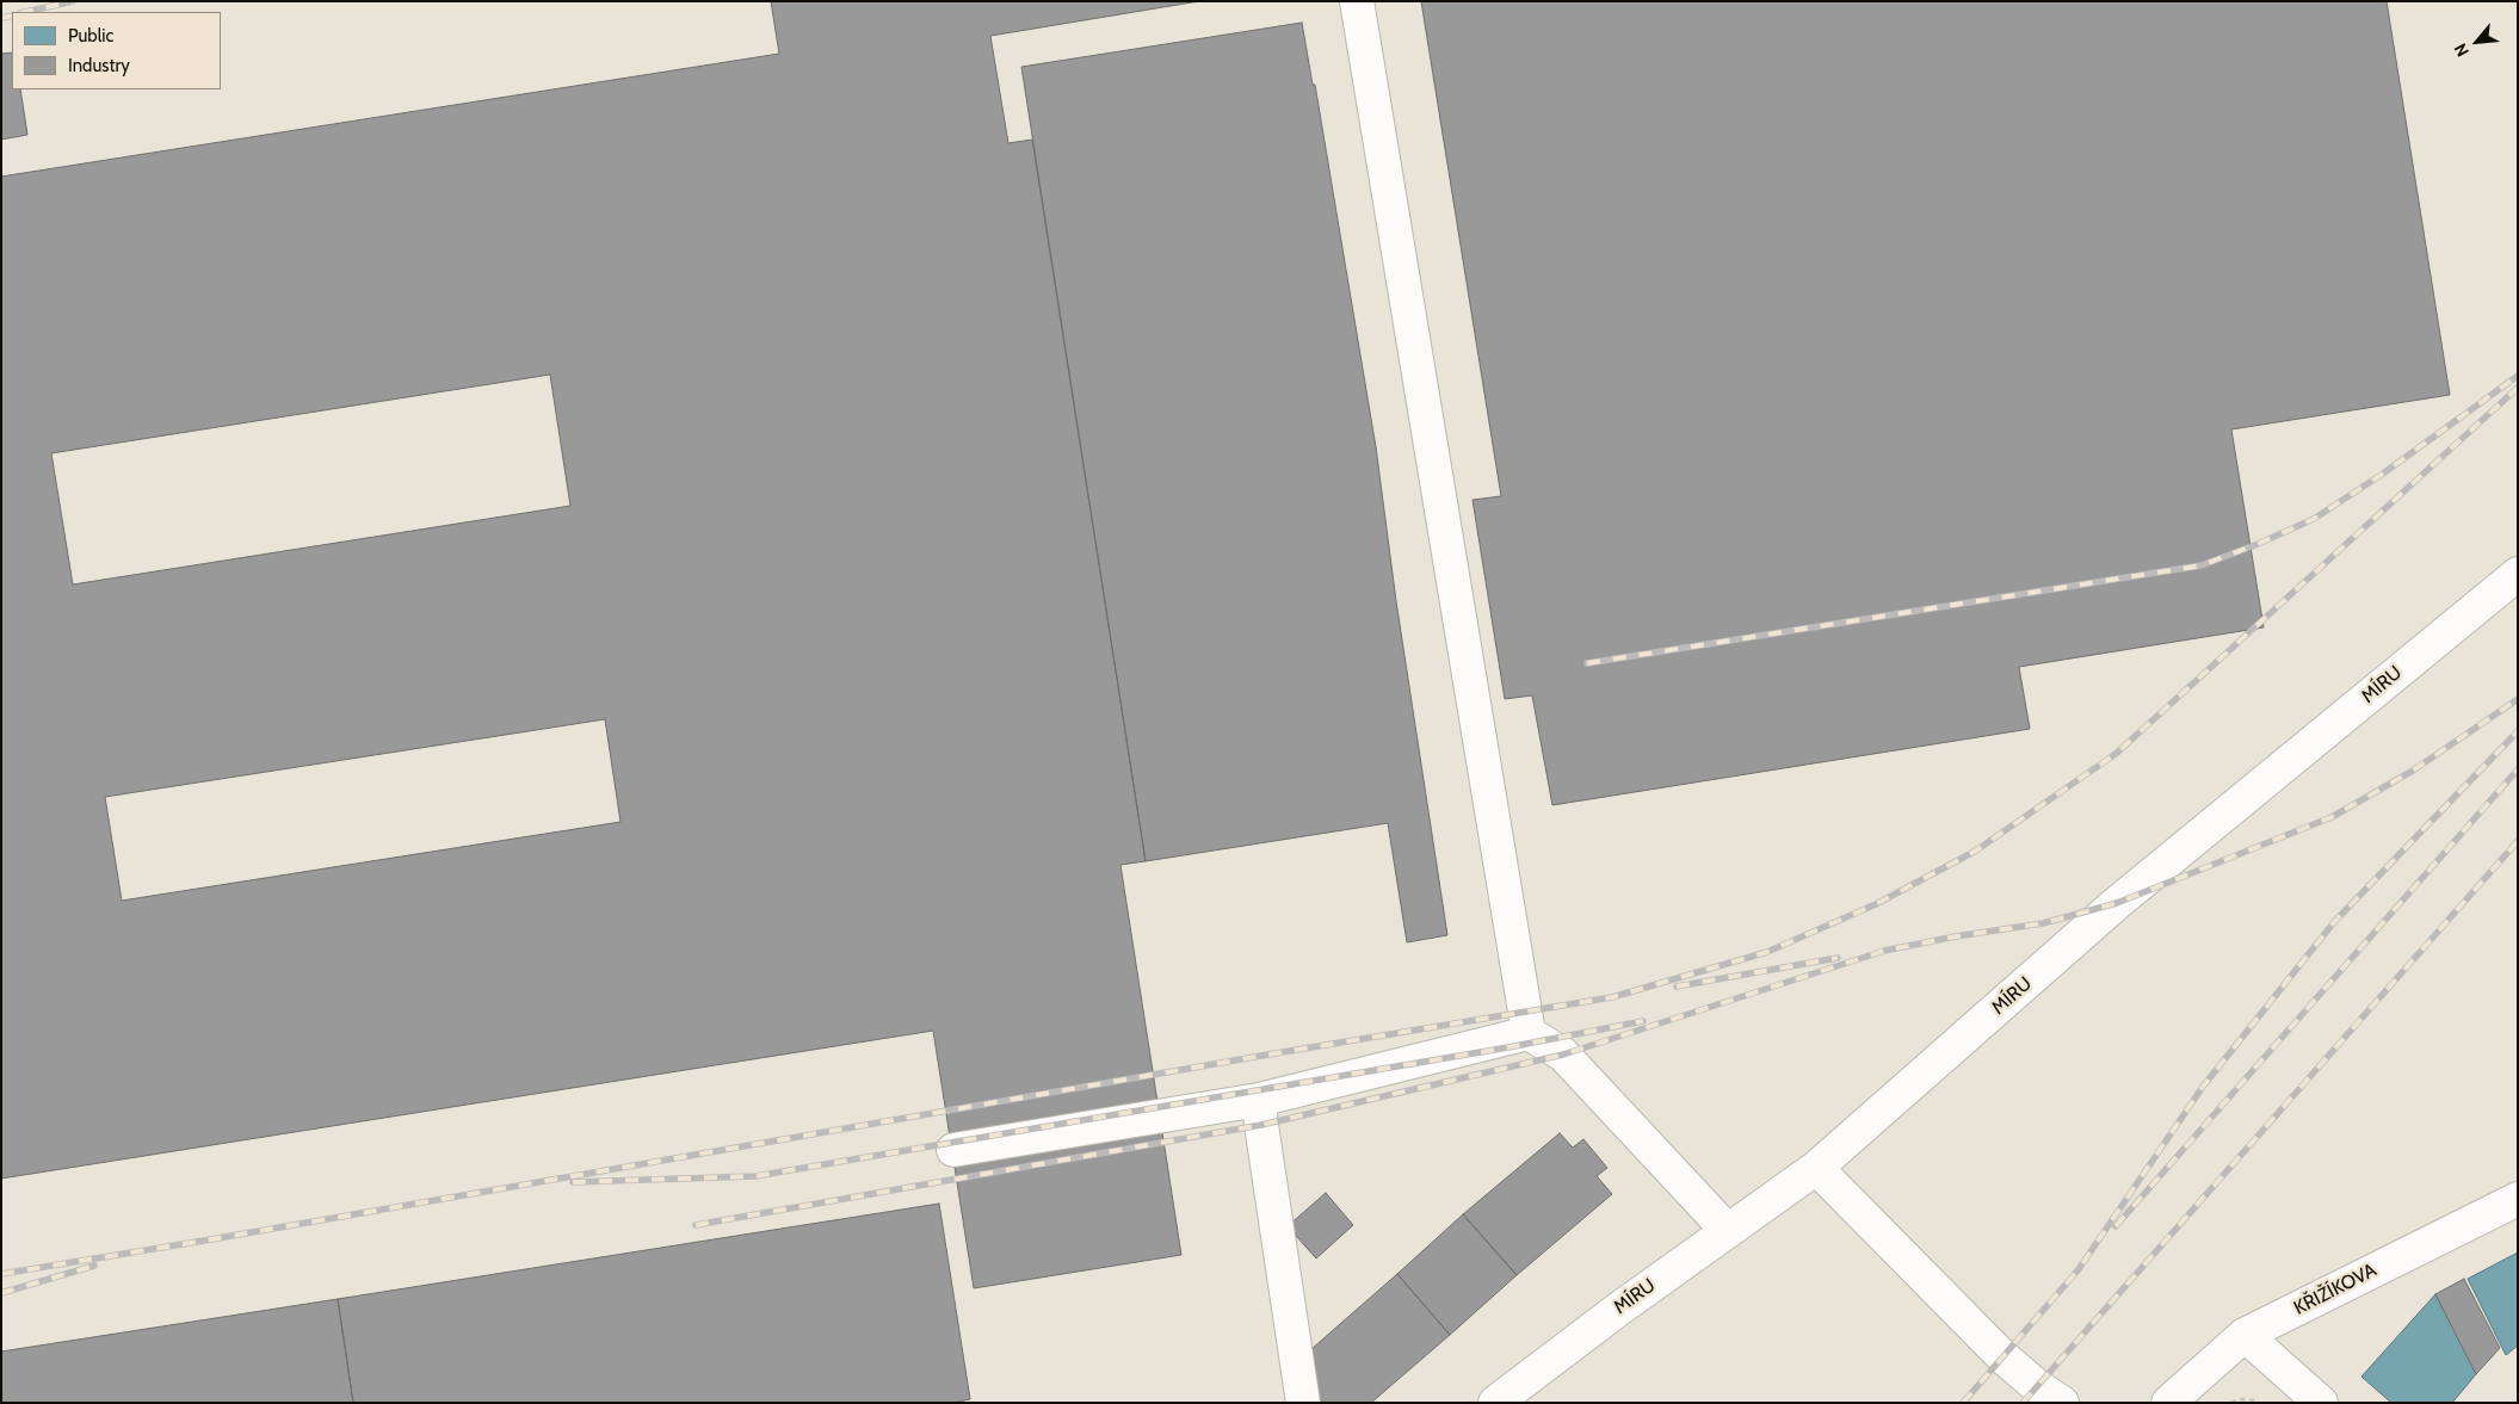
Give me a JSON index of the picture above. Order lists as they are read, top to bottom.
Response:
{
  "streets": {
    "street": ["MÍRU", "KŘIŽÍKOVA"]
  },
  "legend": ["Public", "Industry"],
  "north": "bottom left"
}
